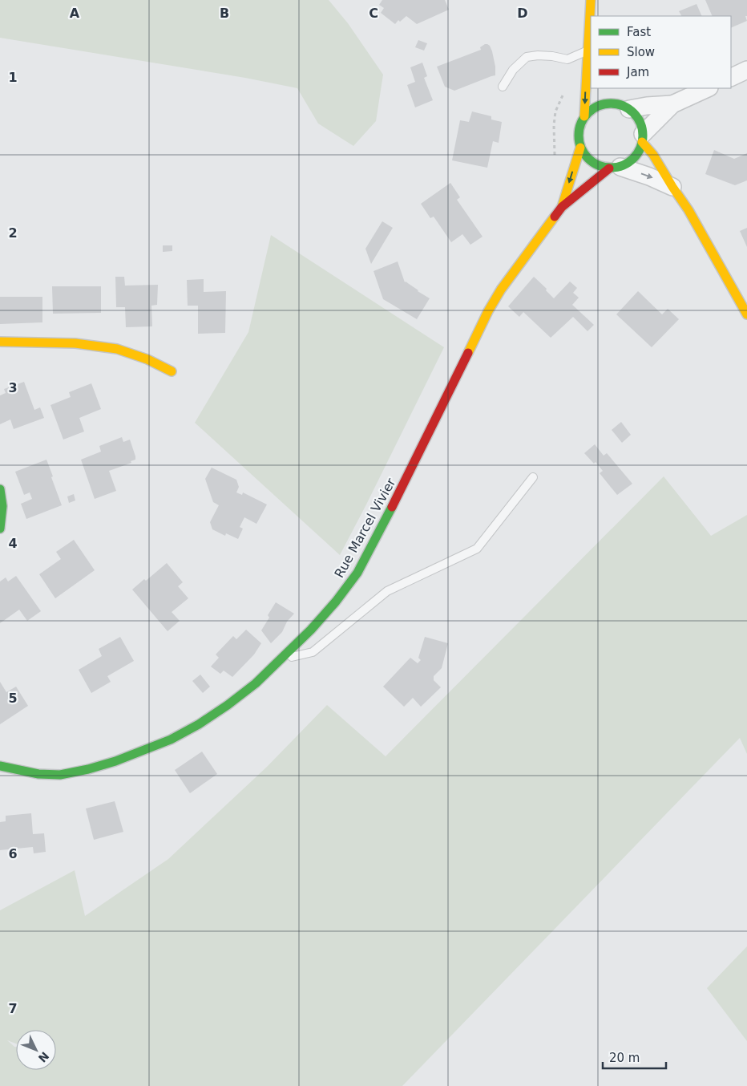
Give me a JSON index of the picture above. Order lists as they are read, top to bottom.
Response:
{
  "streets": {
    "street": ["Rue Marcel Vivier"]
  },
  "legend": ["Fast", "Slow", "Jam"],
  "scale_bar": "20 m",
  "north": "bottom right",
  "grid": {
    "columns": [
      "A",
      "B",
      "C",
      "D"
    ],
    "rows": [
      "1",
      "2",
      "3",
      "4",
      "5",
      "6",
      "7"
    ]
  }
}
